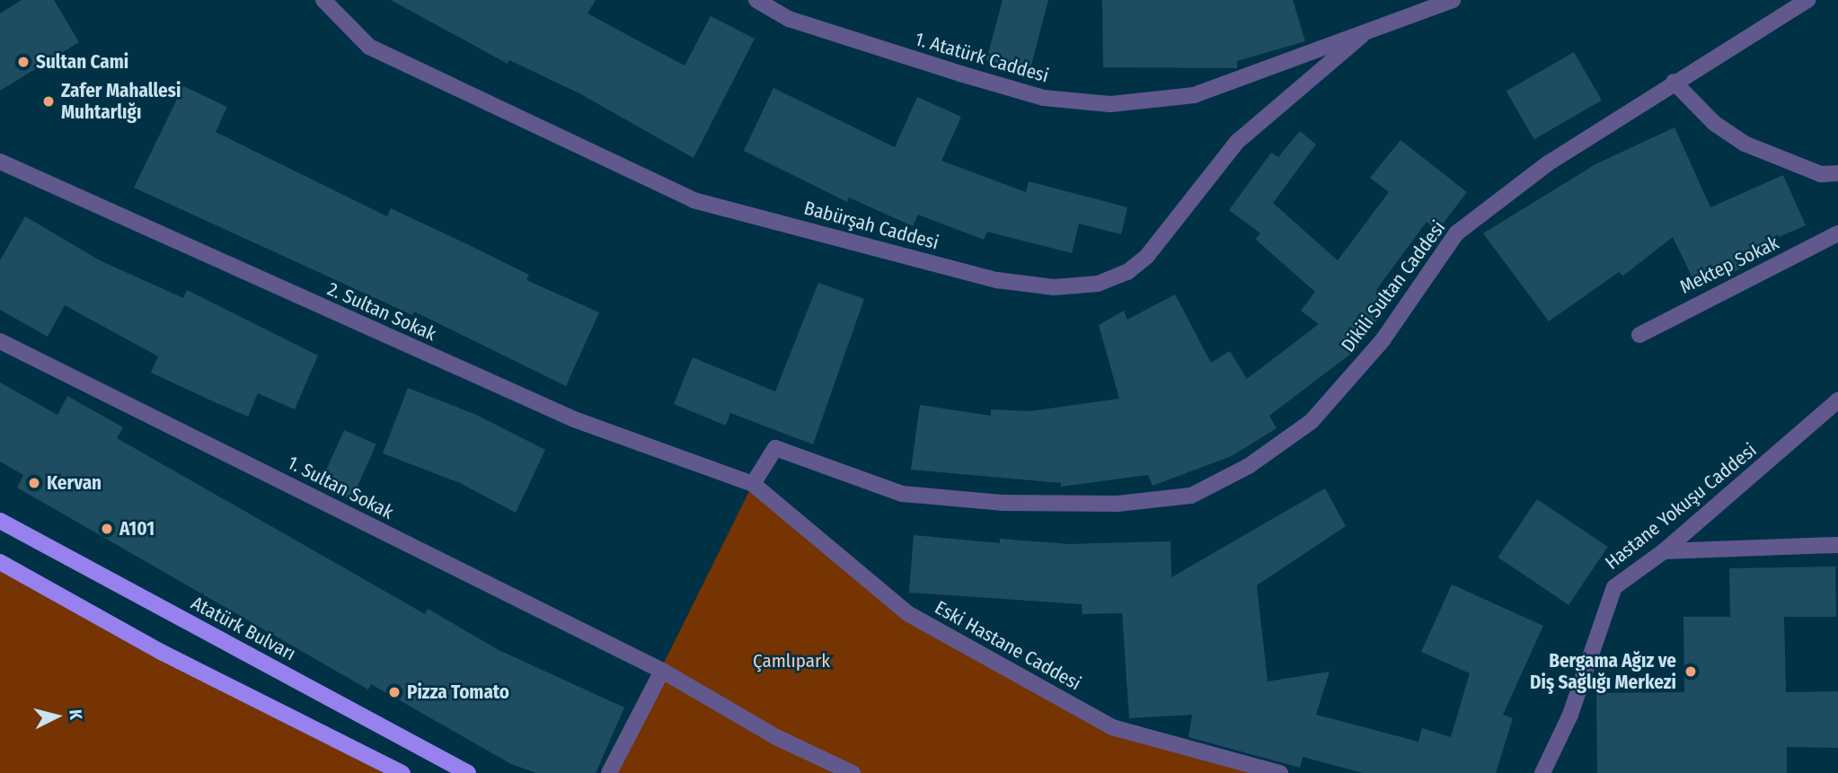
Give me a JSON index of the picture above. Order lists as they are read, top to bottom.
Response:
{
  "streets": {
    "main road": ["Atatürk Bulvarı"],
    "street": [
      "1. Atatürk Caddesi",
      "Babürşah Caddesi",
      "Mektep Sokak",
      "Dikili Sultan Caddesi",
      "2. Sultan Sokak",
      "1. Sultan Sokak",
      "Hastane Yokuşu Caddesi",
      "Eski Hastane Caddesi"
    ]
  },
  "crossings": [
    ["1. Atatürk Caddesi", "Babürşah Caddesi"],
    ["Dikili Sultan Caddesi", "2. Sultan Sokak"],
    ["Dikili Sultan Caddesi", "Eski Hastane Caddesi"],
    ["2. Sultan Sokak", "Eski Hastane Caddesi"]
  ],
  "parks": ["Çamlıpark"],
  "places": [
    "Sultan Cami",
    "Zafer Mahallesi Muhtarlığı",
    "Kervan",
    "A101",
    "Bergama Ağız ve Diş Sağlığı Merkezi",
    "Pizza Tomato"
  ],
  "north": "right"
}
